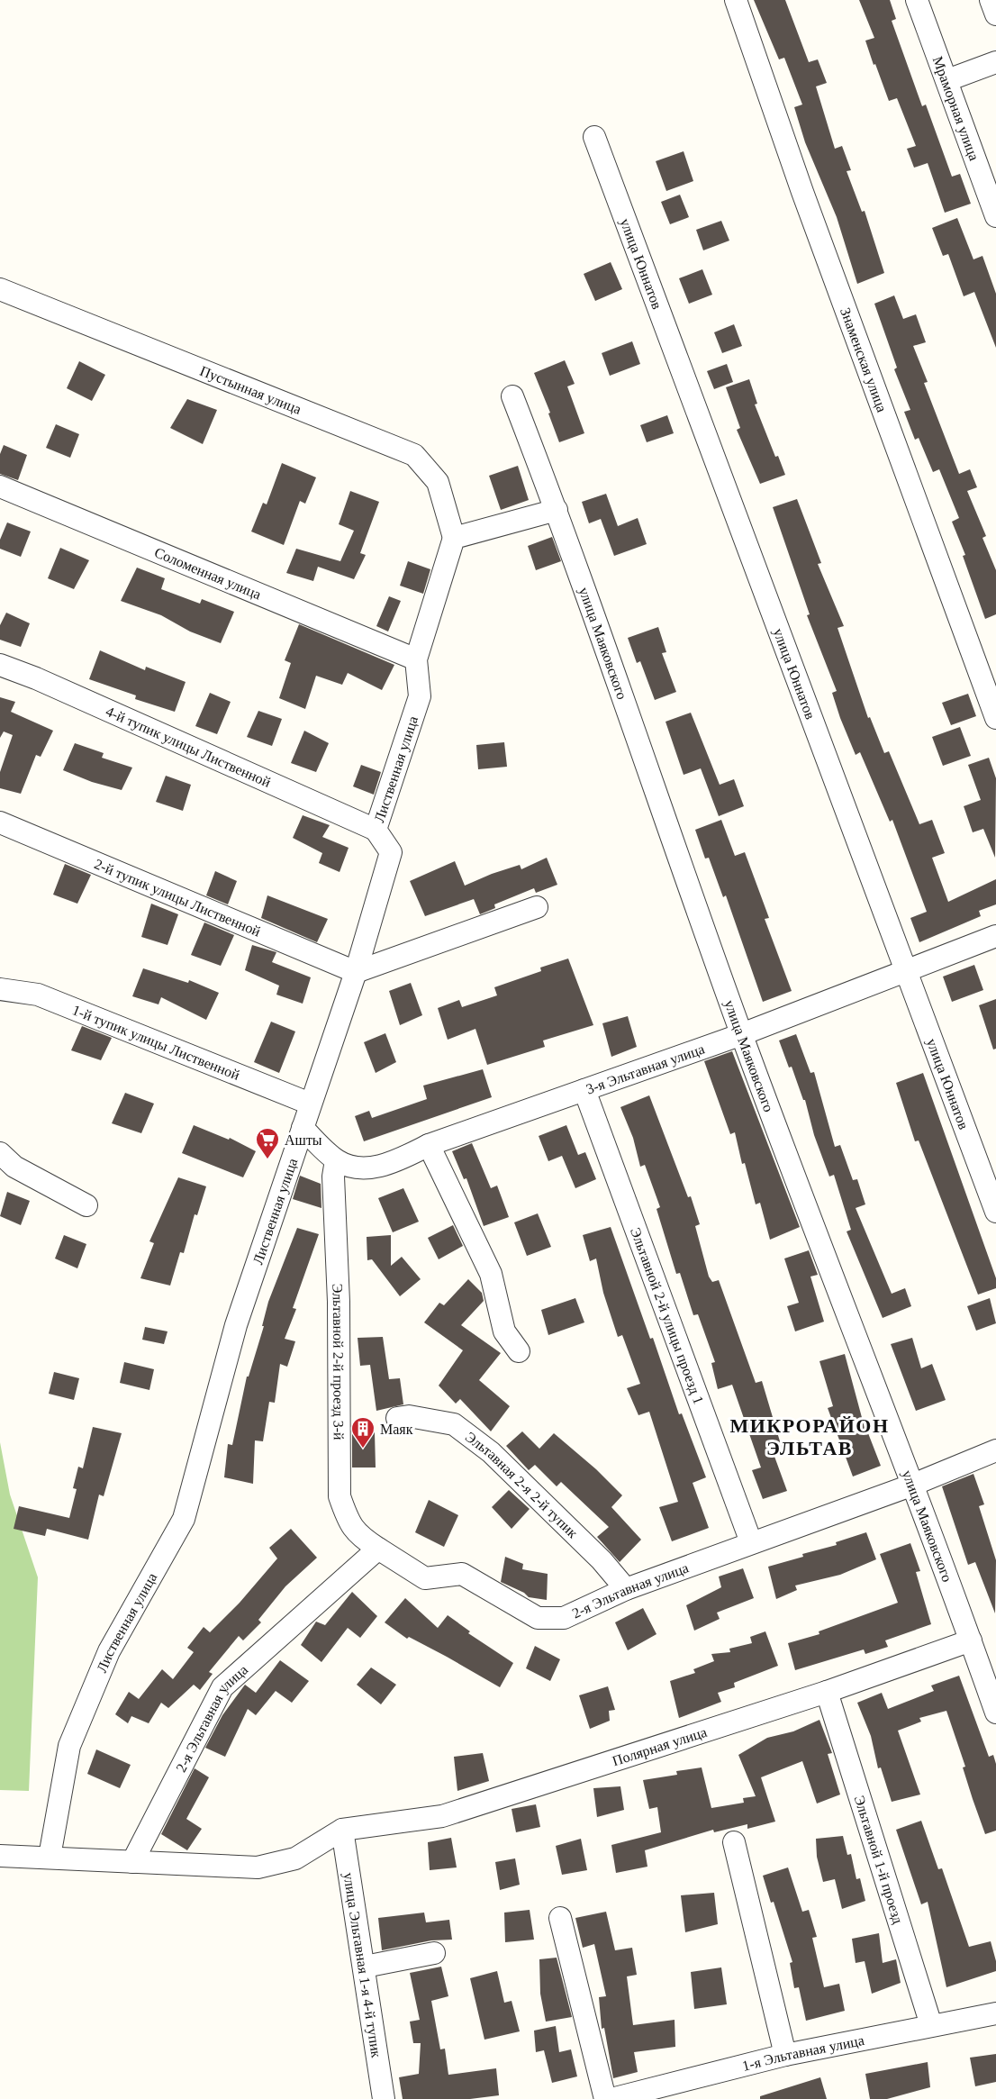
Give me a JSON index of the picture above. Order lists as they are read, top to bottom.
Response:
{
  "streets": {
    "street": [
      "Мраморная улица",
      "улица Юннатов",
      "Знаменская улица",
      "Пустынная улица",
      "Соломенная улица",
      "улица Маяковского",
      "4-й тупик улицы Лиственной",
      "Лиственная улица",
      "2-й тупик улицы Лиственной",
      "1-й тупик улицы Лиственной",
      "3-я Эльтавная улица",
      "Эльтавной 2-й улицы проезд 1",
      "Эльтавной 2-й проезд 3-й",
      "Эльтавная 2-я 2-й тупик",
      "2-я Эльтавная улица",
      "Полярная улица",
      "Эльтавной 1-й проезд",
      "улица Эльтавная 1-я 4-й тупик",
      "1-я Эльтавная улица"
    ]
  },
  "crossings": [
    ["улица Юннатов", "3-я Эльтавная улица"],
    ["Пустынная улица", "Лиственная улица"],
    ["Соломенная улица", "Лиственная улица"],
    ["улица Маяковского", "3-я Эльтавная улица"],
    ["улица Маяковского", "2-я Эльтавная улица"],
    ["улица Маяковского", "Полярная улица"],
    ["4-й тупик улицы Лиственной", "Лиственная улица"],
    ["Лиственная улица", "2-й тупик улицы Лиственной"],
    ["Лиственная улица", "1-й тупик улицы Лиственной"],
    ["Лиственная улица", "3-я Эльтавная улица"],
    ["3-я Эльтавная улица", "Эльтавной 2-й улицы проезд 1"],
    ["3-я Эльтавная улица", "Эльтавной 2-й проезд 3-й"],
    ["Эльтавной 2-й улицы проезд 1", "2-я Эльтавная улица"],
    ["Эльтавной 2-й проезд 3-й", "2-я Эльтавная улица"],
    ["Эльтавная 2-я 2-й тупик", "2-я Эльтавная улица"],
    ["Полярная улица", "Эльтавной 1-й проезд"],
    ["Полярная улица", "улица Эльтавная 1-я 4-й тупик"],
    ["Эльтавной 1-й проезд", "1-я Эльтавная улица"]
  ],
  "districts": ["МИКРОРАЙОН ЭЛЬТАВ"],
  "places": {
    "supermarket": ["Ашты"],
    "building": ["Маяк"]
  }
}
